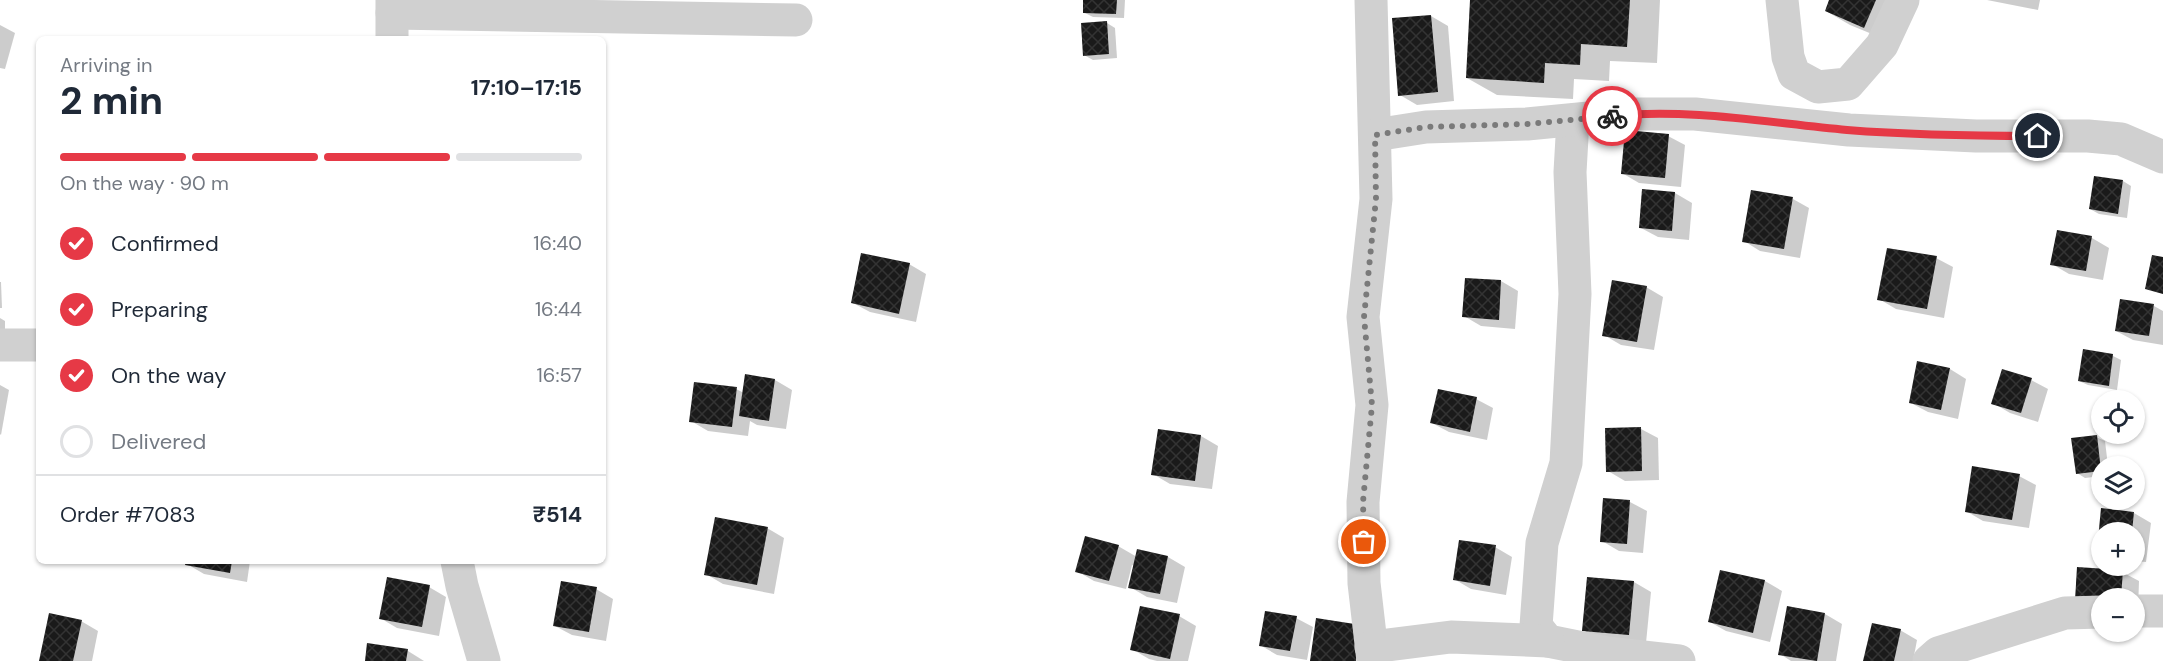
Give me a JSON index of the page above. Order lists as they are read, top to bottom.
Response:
{
  "page": {
    "heading": ["2 min", "Arriving in", "17:10–17:15"],
    "panel": ["Order #7083", "₹514"],
    "bar": "On the way · 90 m",
    "list": [
      ["Confirmed", "16:40"],
      ["Preparing", "16:44"],
      ["On the way", "16:57"],
      "Delivered"
    ],
    "map_buttons": ["+", "−"]
  }
}
